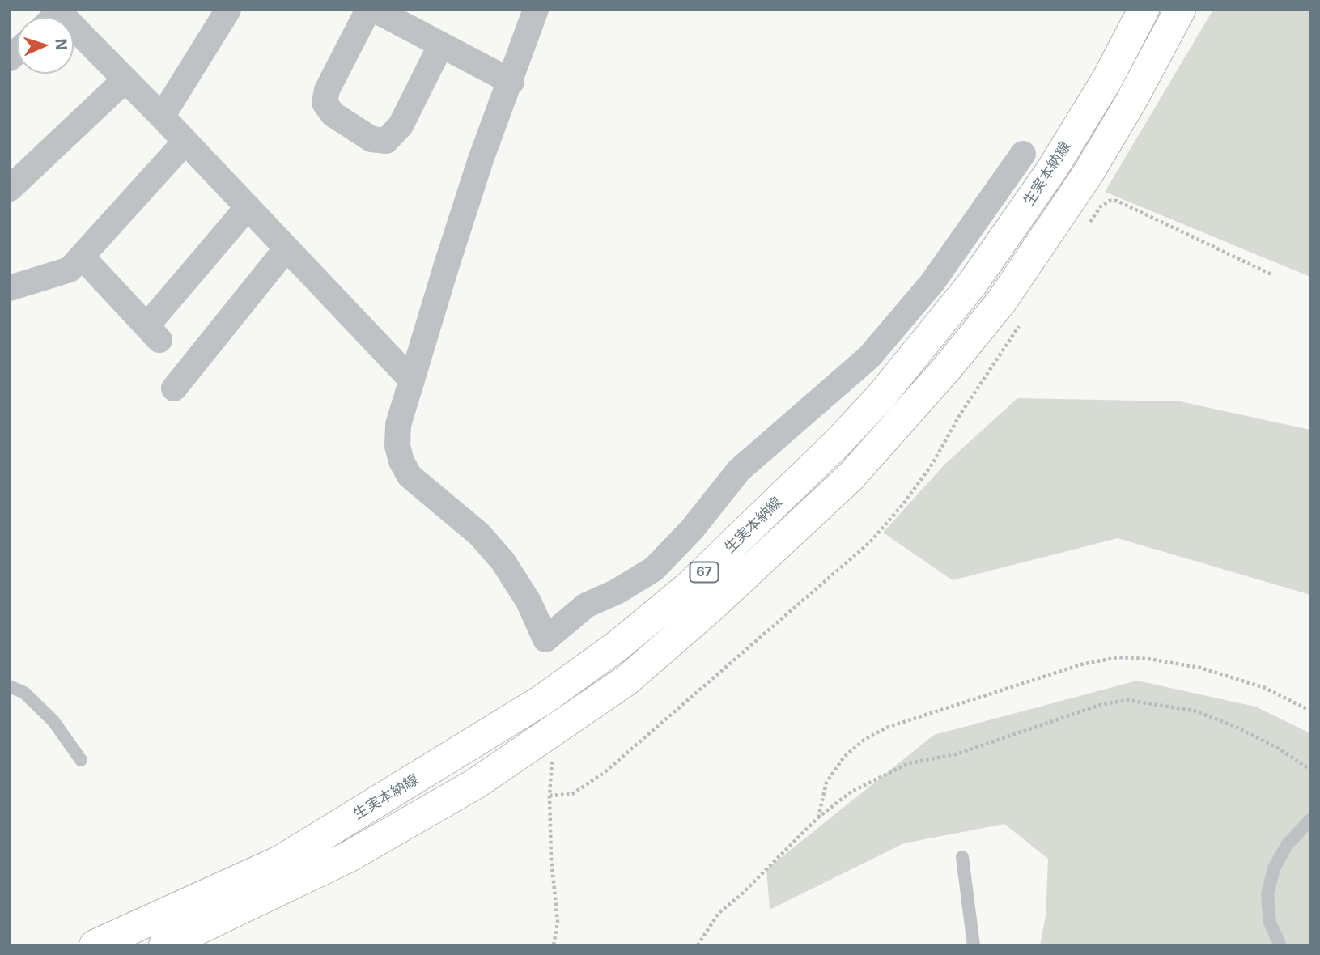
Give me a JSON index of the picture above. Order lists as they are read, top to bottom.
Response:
{
  "streets": {
    "main road": ["生実本納線", "67"]
  },
  "north": "right"
}
